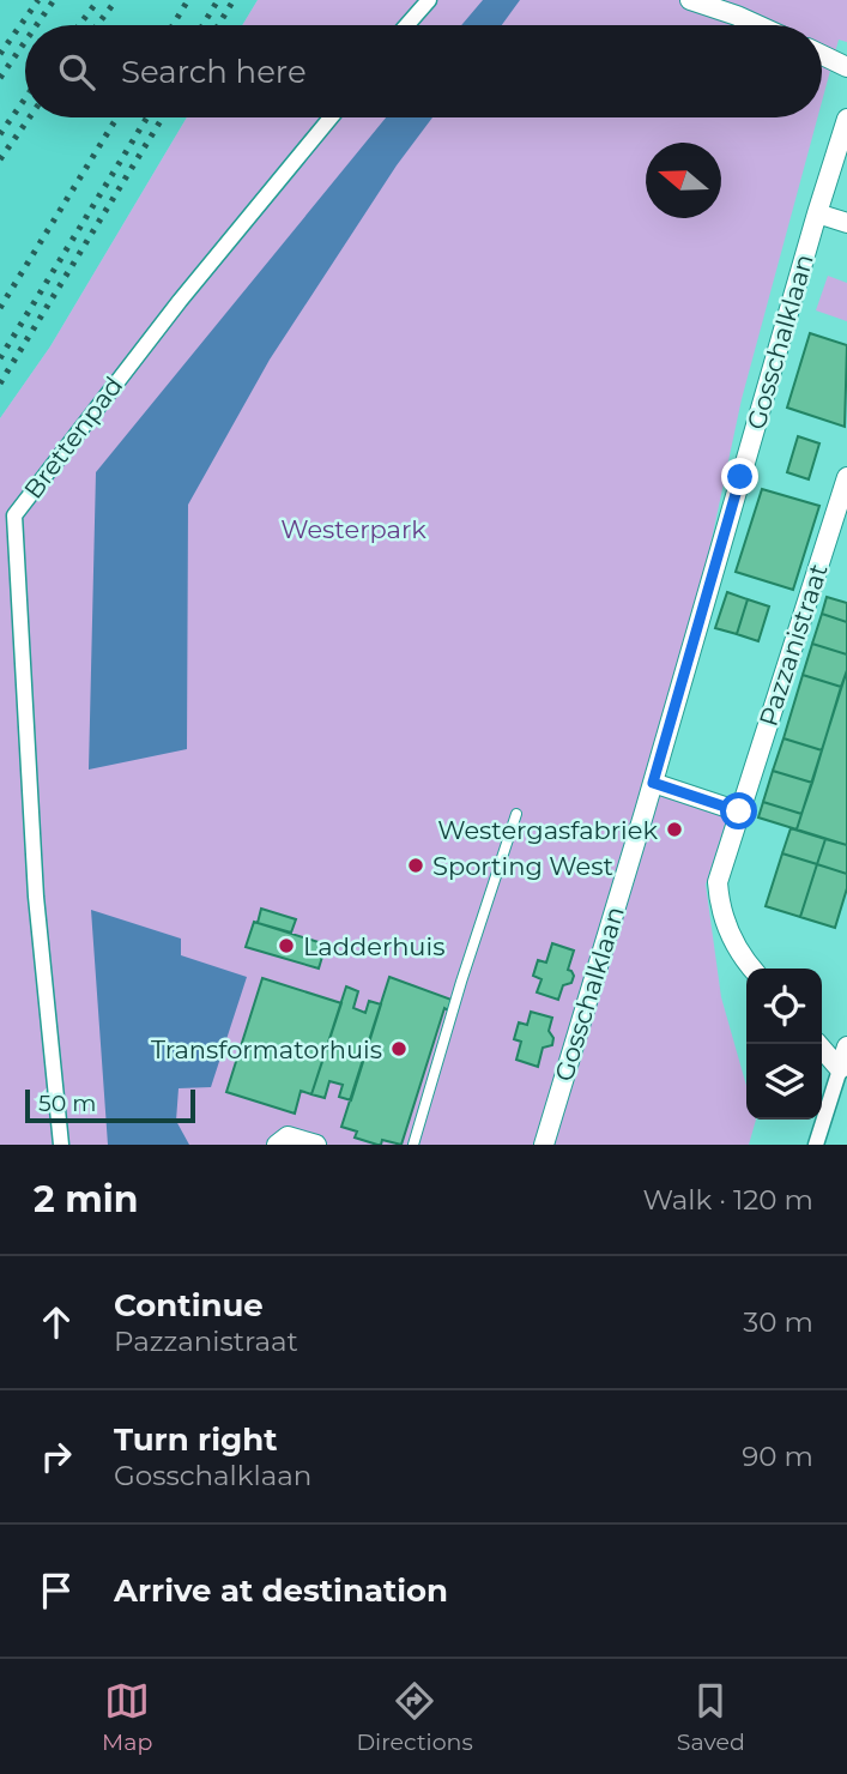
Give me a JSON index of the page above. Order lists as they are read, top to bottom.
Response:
{
  "streets": {
    "street": ["Gosschalklaan", "Brettenpad", "Pazzanistraat"]
  },
  "parks": ["Westerpark"],
  "places": [
    "Westergasfabriek",
    "Sporting West",
    "Ladderhuis",
    "Transformatorhuis"
  ],
  "scale_bar": "50 m",
  "north": "left",
  "page": {
    "search": "Search here",
    "scale": "50 m",
    "heading": ["2 min", "Walk · 120 m"],
    "list": [
      ["Continue", "Pazzanistraat", "30 m"],
      ["Turn right", "Gosschalklaan", "90 m"],
      "Arrive at destination"
    ],
    "nav": ["Map", "Directions", "Saved"]
  }
}
